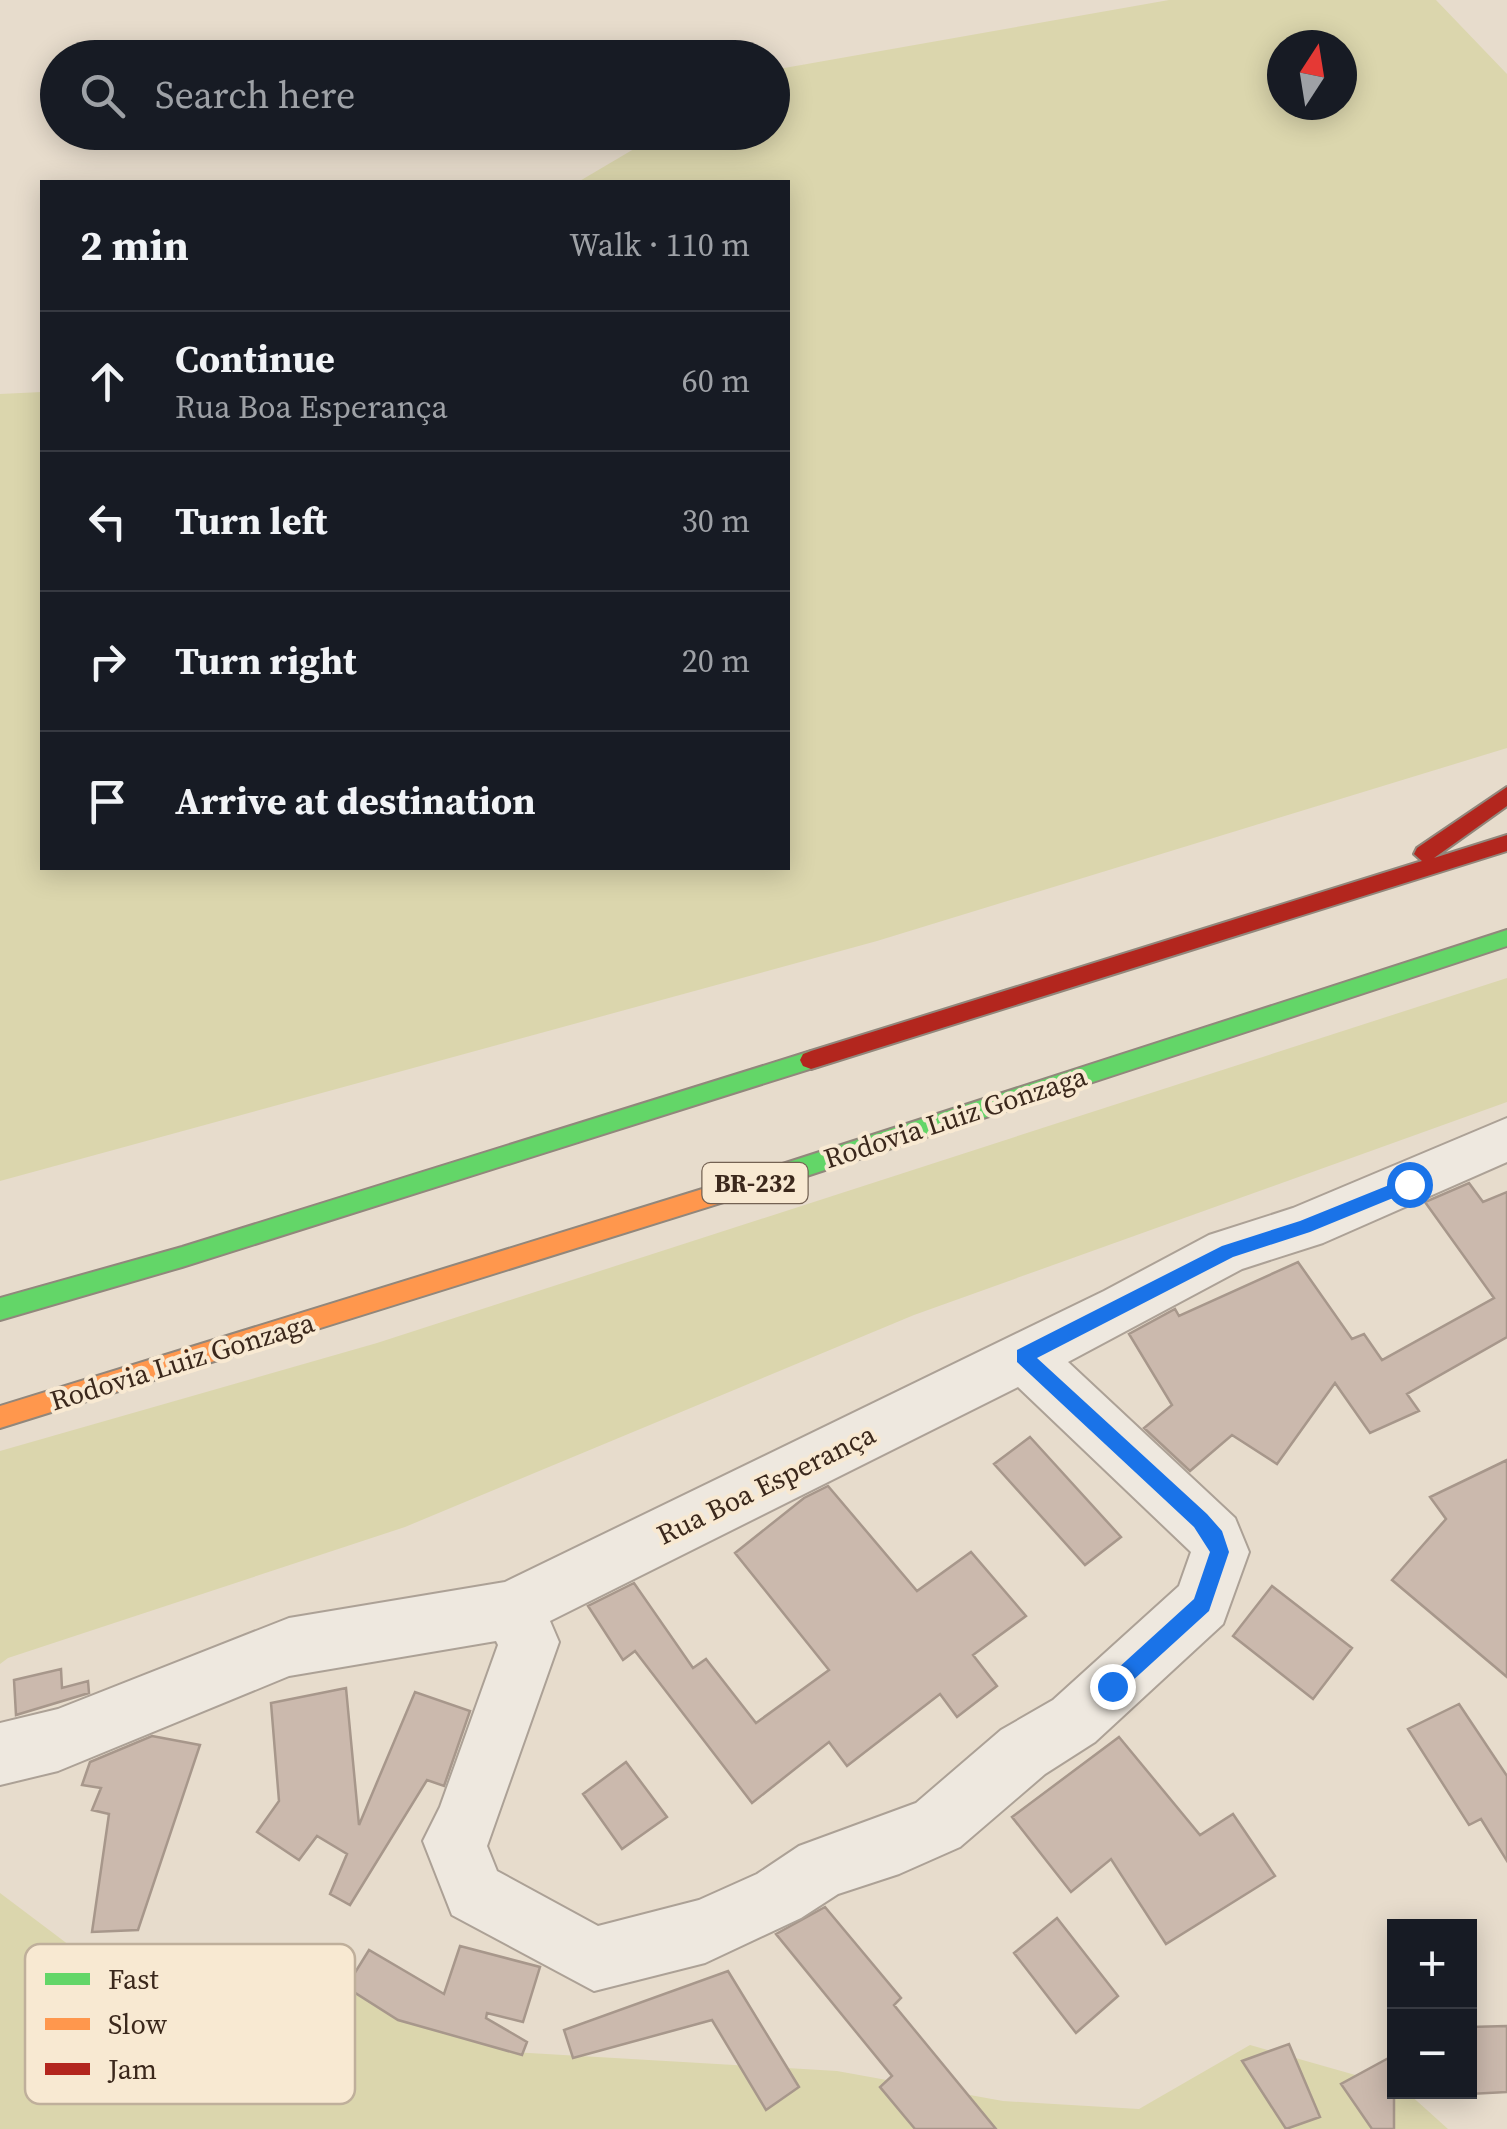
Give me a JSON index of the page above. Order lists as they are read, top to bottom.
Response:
{
  "streets": {
    "highway": ["Rodovia Luiz Gonzaga", "BR-232"],
    "street": ["Rua Boa Esperança"]
  },
  "legend": ["Fast", "Slow", "Jam"],
  "north": "top",
  "page": {
    "search": "Search here",
    "heading": ["2 min", "Walk · 110 m"],
    "list": [
      ["Continue", "Rua Boa Esperança", "60 m"],
      ["Turn left", "30 m"],
      ["Turn right", "20 m"],
      "Arrive at destination"
    ],
    "map_buttons": ["+", "−"]
  }
}
